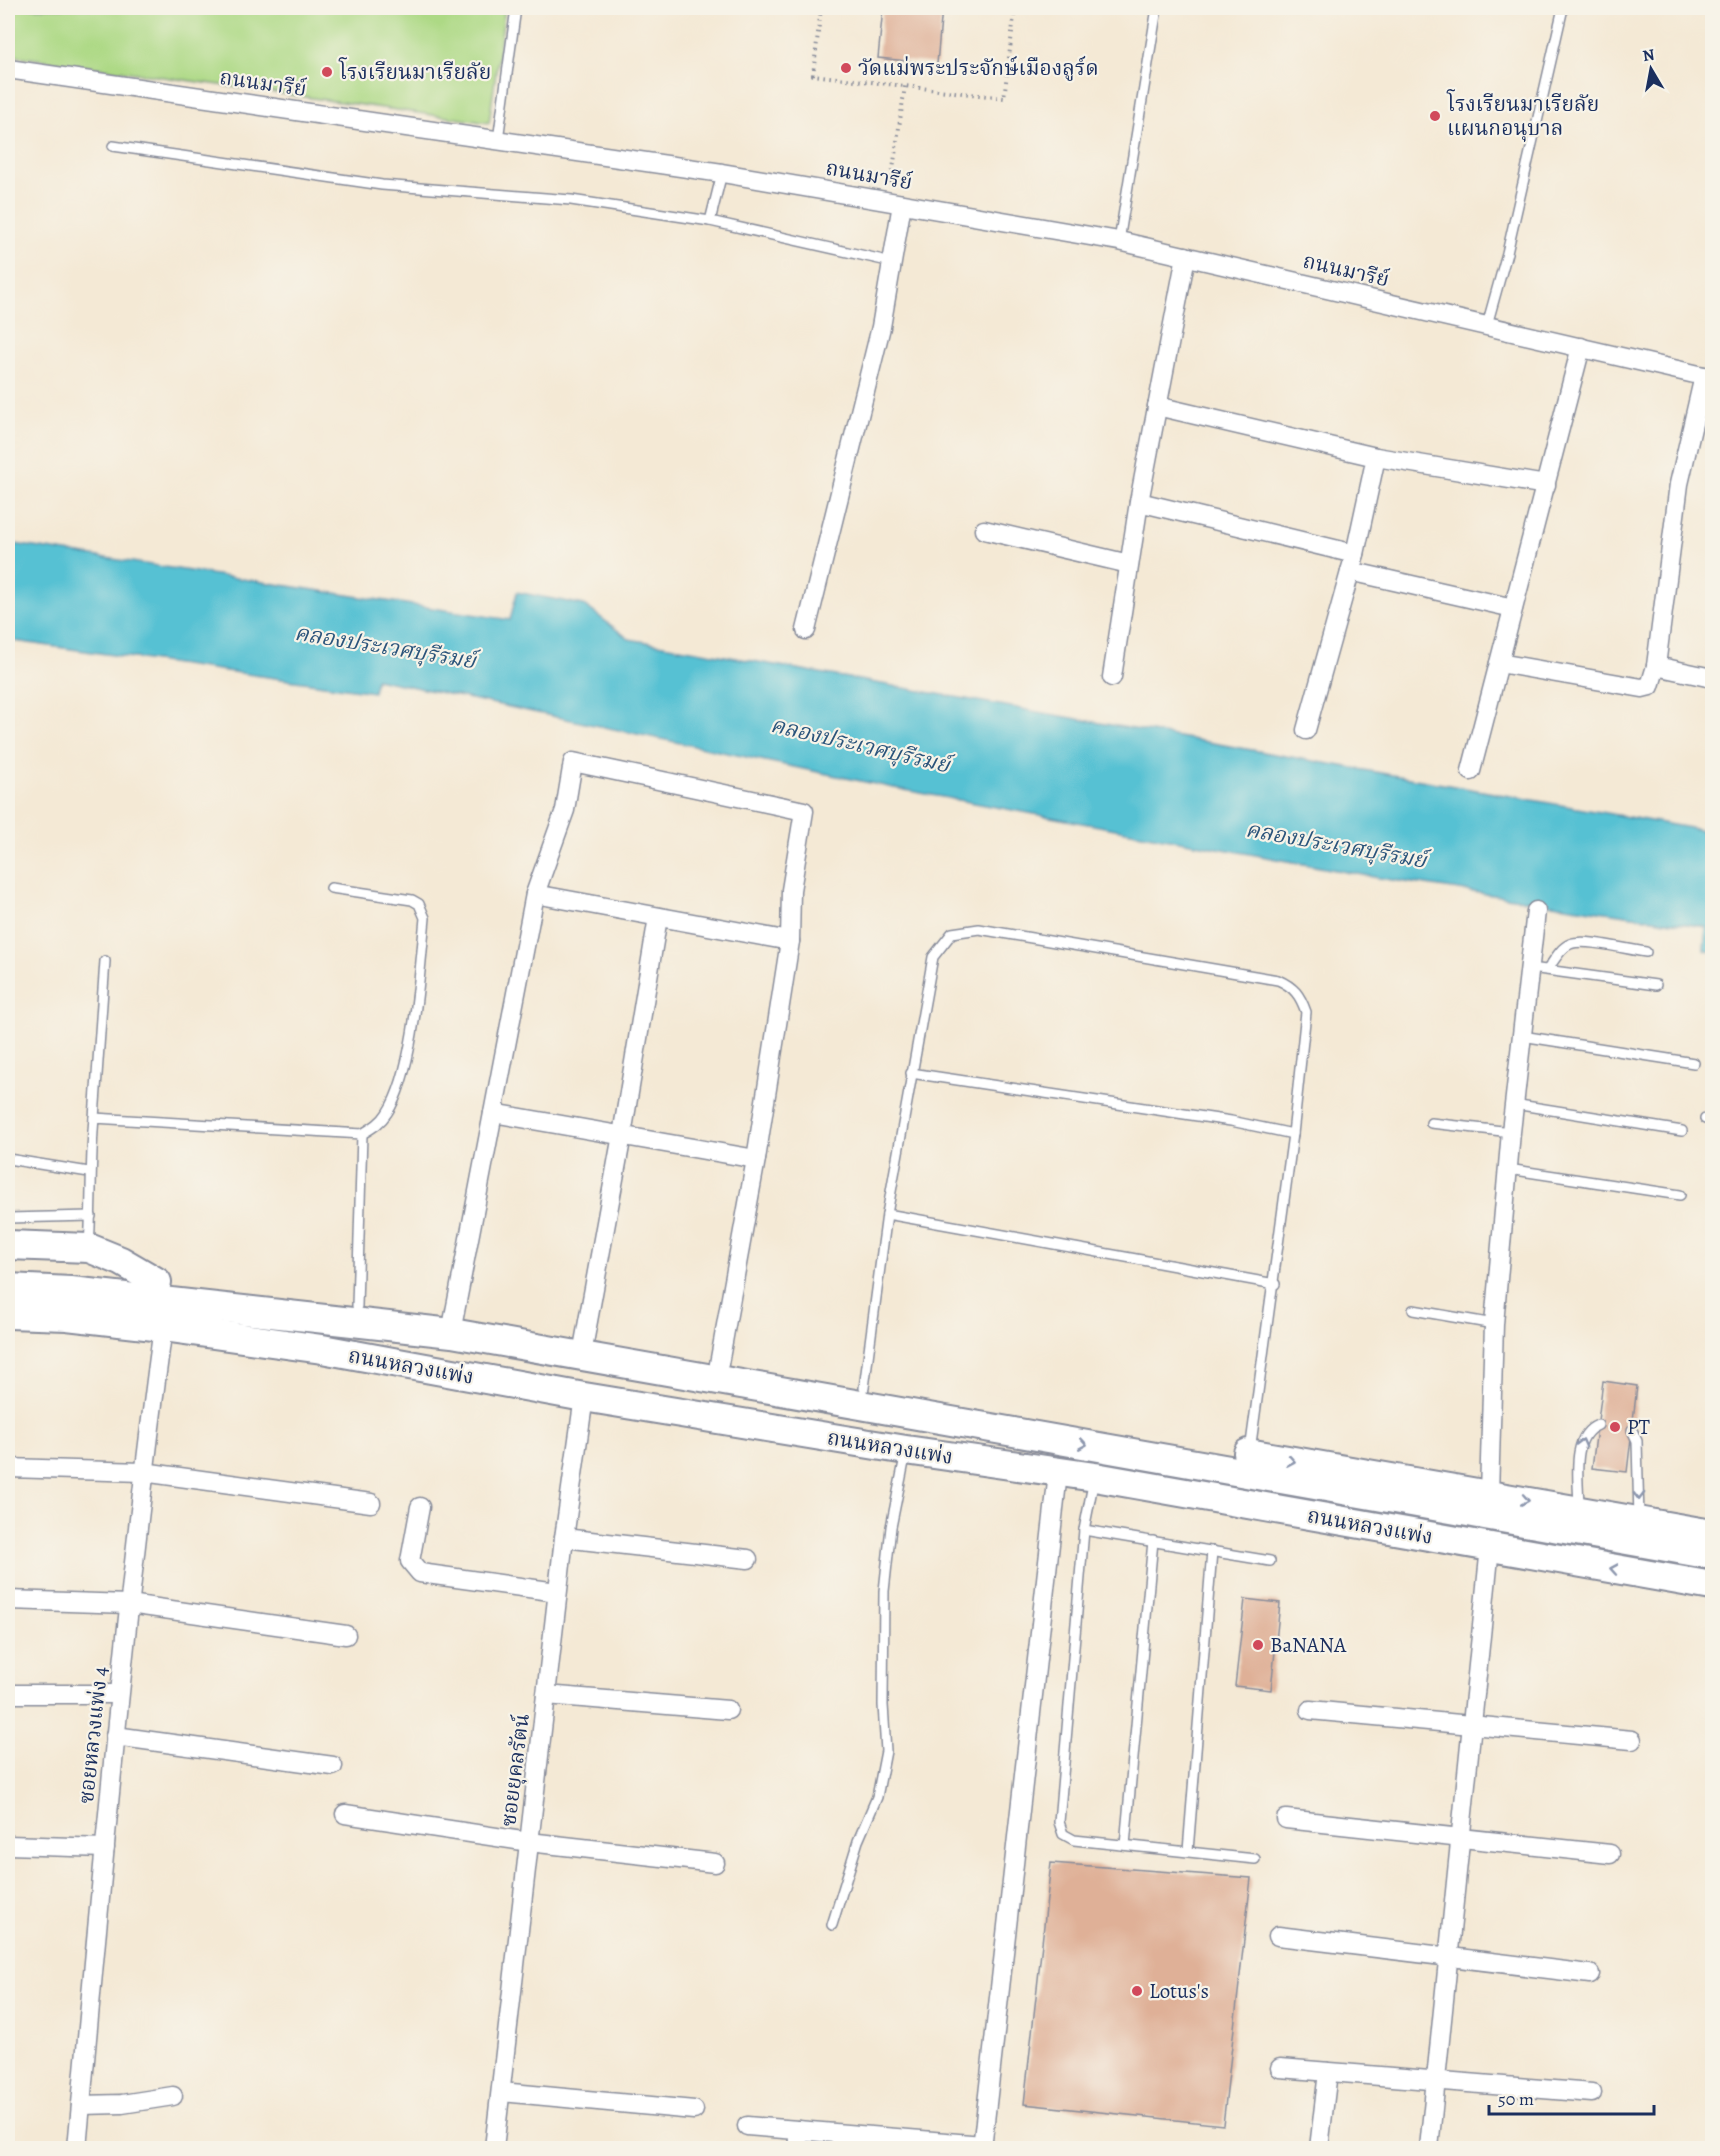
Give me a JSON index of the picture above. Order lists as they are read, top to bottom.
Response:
{
  "streets": {
    "main road": ["ถนนหลวงแพ่ง"],
    "street": ["ถนนมารีย์", "ซอยหลวงแพ่ง 4", "ซอยยุคลรัตน์"]
  },
  "crossings": [
    ["ถนนหลวงแพ่ง", "ซอยหลวงแพ่ง 4"],
    ["ถนนหลวงแพ่ง", "ซอยยุคลรัตน์"]
  ],
  "water": ["คลองประเวศบุรีรมย์"],
  "places": [
    "วัดแม่พระประจักษ์เมืองลูร์ด",
    "โรงเรียนมาเรียลัย",
    "โรงเรียนมาเรียลัย แผนกอนุบาล",
    "PT",
    "BaNANA",
    "Lotus's"
  ],
  "scale_bar": "50 m",
  "north": "top"
}
